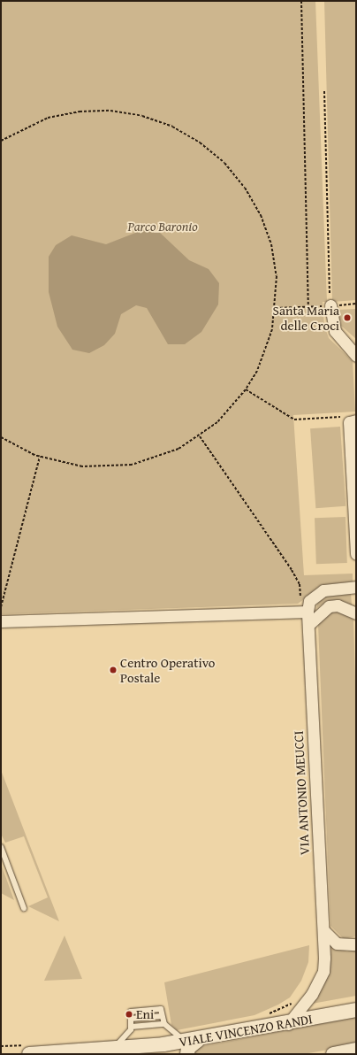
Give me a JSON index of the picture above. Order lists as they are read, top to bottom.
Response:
{
  "streets": {
    "street": ["VIA ANTONIO MEUCCI", "VIALE VINCENZO RANDI"]
  },
  "crossings": [
    ["VIA ANTONIO MEUCCI", "VIALE VINCENZO RANDI"]
  ],
  "parks": ["Parco Baronio"],
  "places": ["Santa Maria delle Croci", "Centro Operativo Postale", "Eni"]
}
